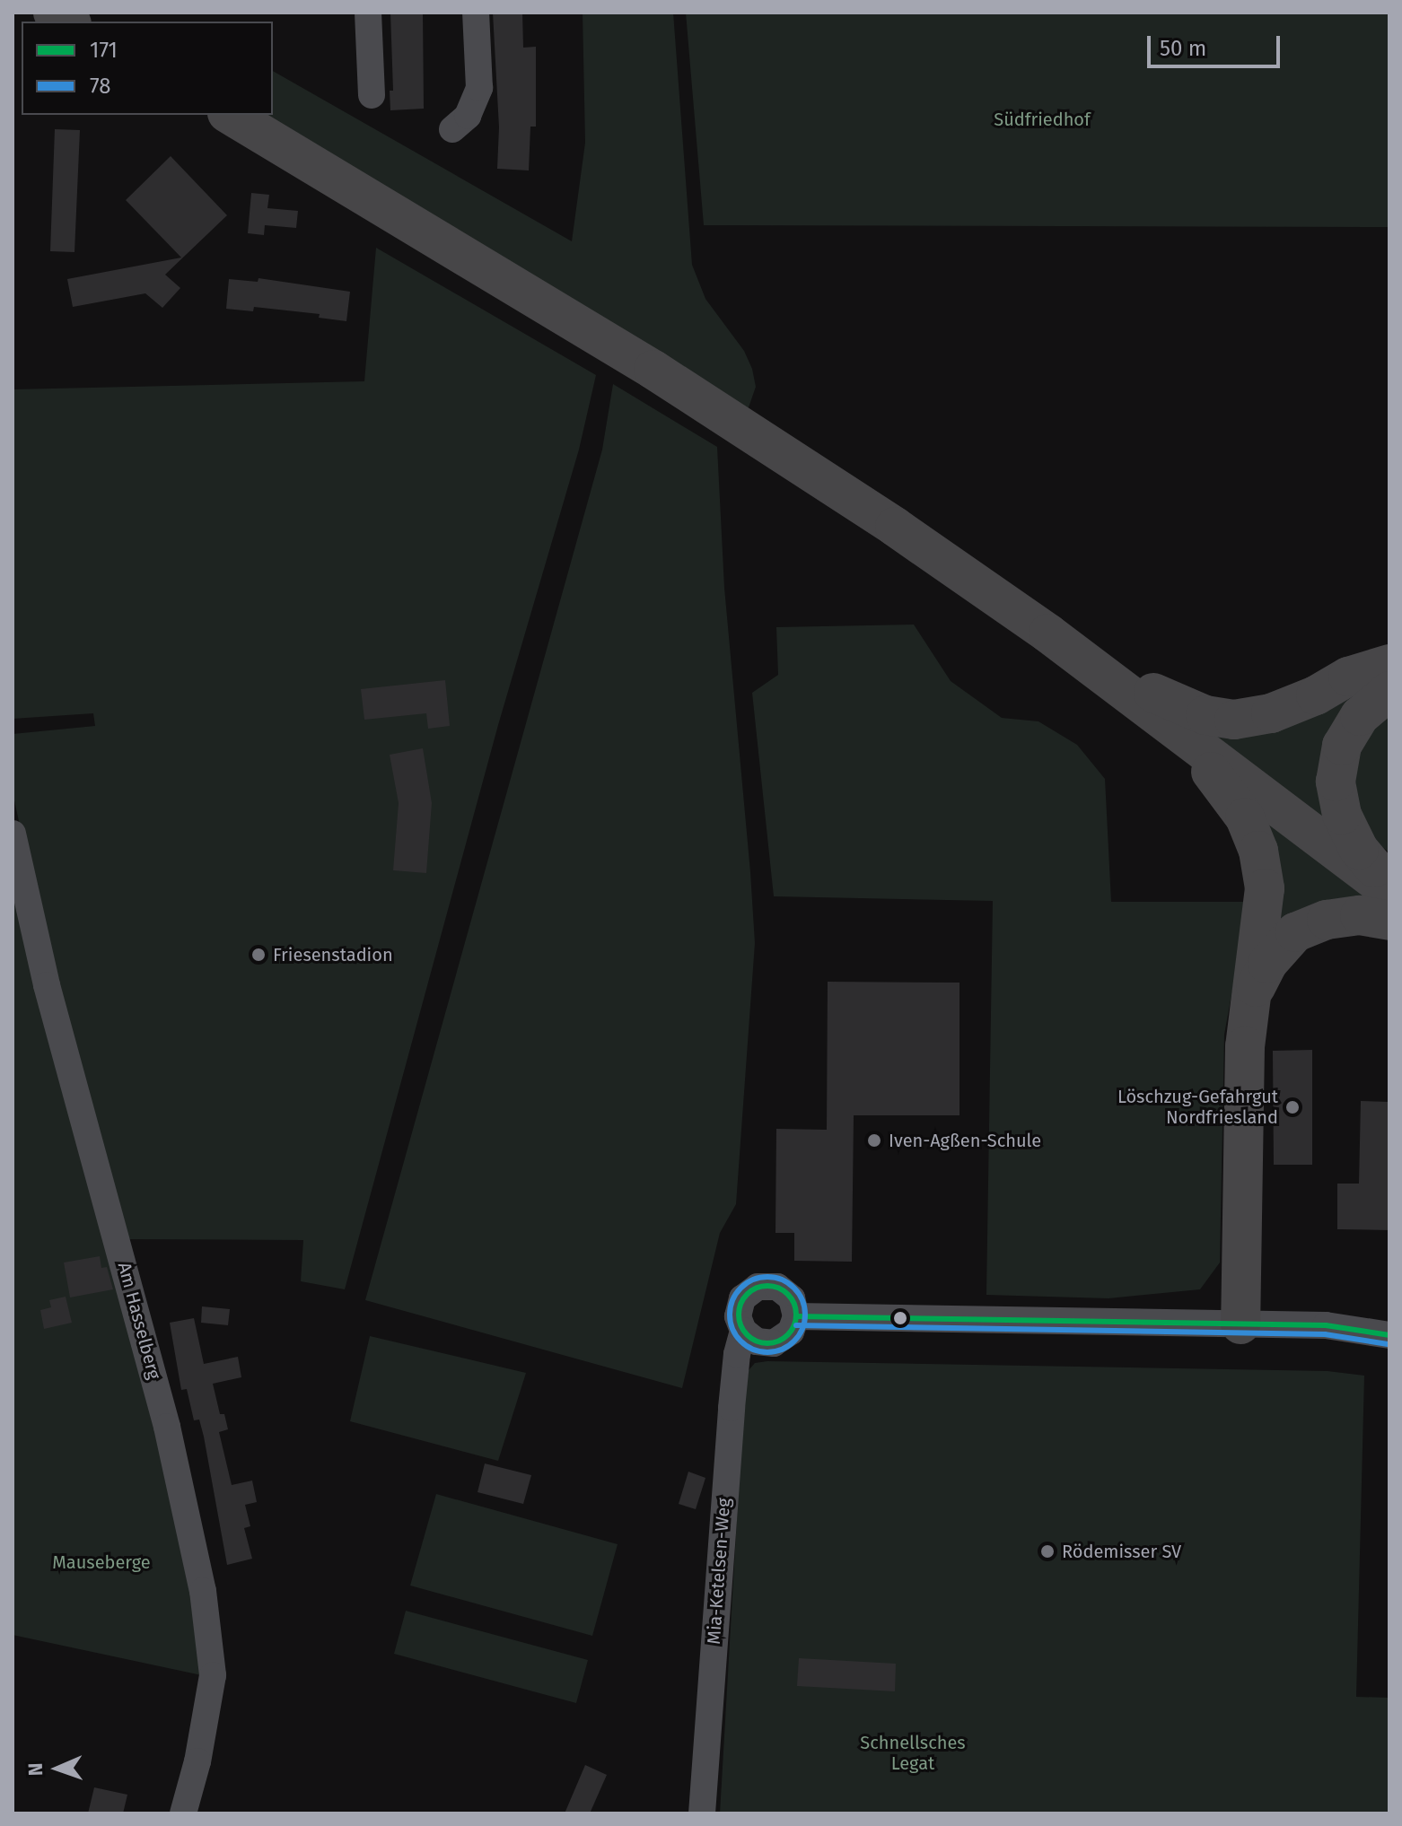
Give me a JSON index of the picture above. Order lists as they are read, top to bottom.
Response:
{
  "streets": {
    "street": ["Am Hasselberg", "Mia-Ketelsen-Weg"]
  },
  "parks": ["Südfriedhof", "Mauseberge", "Schnellsches Legat"],
  "places": [
    "Friesenstadion",
    "Löschzug-Gefahrgut Nordfriesland",
    "Iven-Agßen-Schule",
    "Rödemisser SV"
  ],
  "lines": ["transit line 78", "transit line 171"],
  "legend": ["171", "78"],
  "scale_bar": "50 m",
  "north": "left"
}
